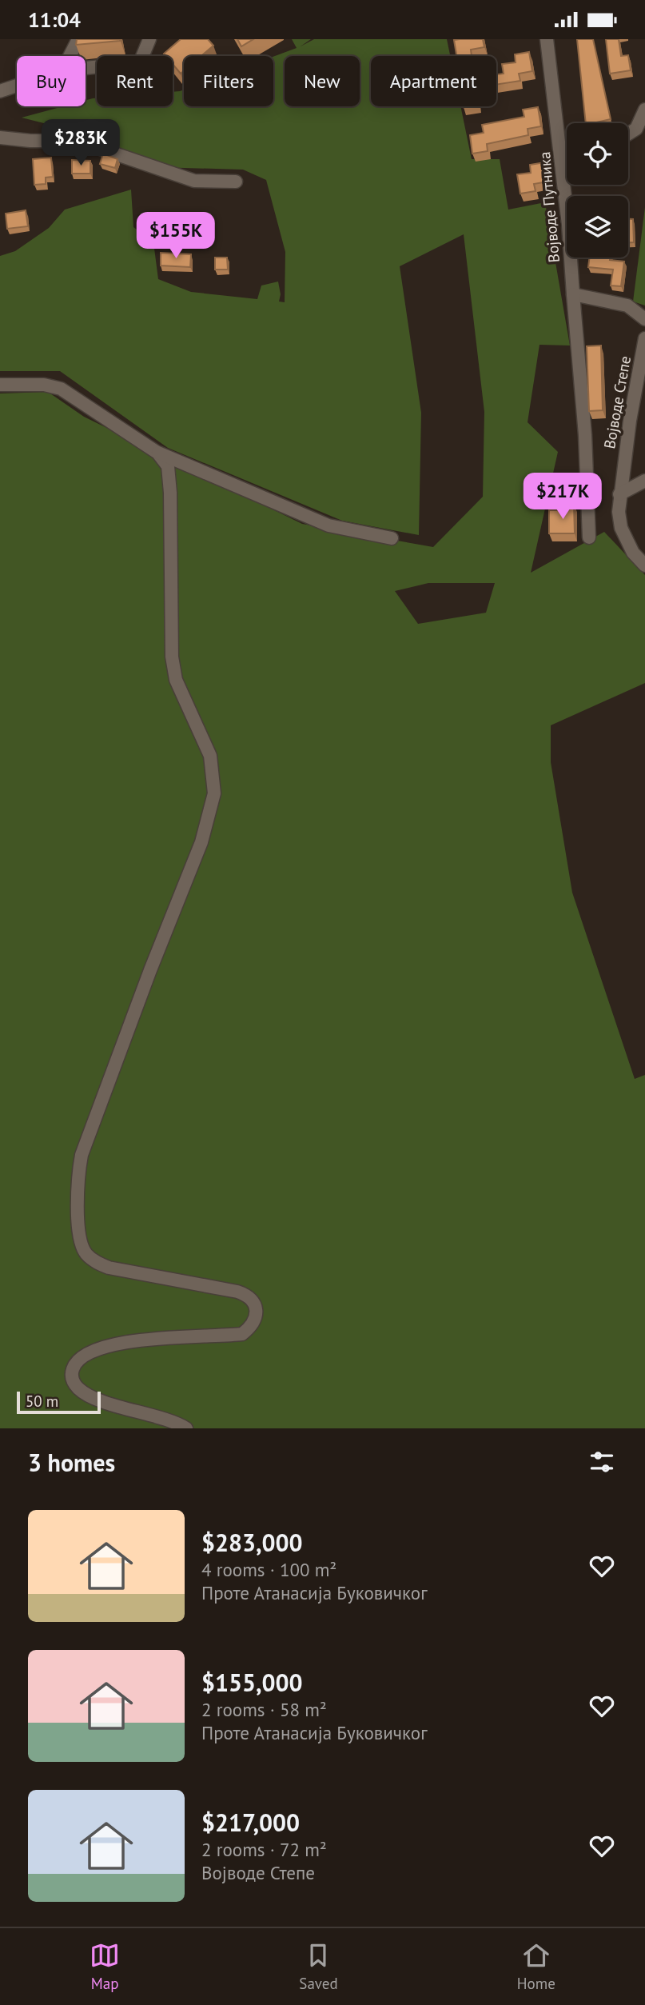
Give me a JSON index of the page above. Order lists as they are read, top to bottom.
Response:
{
  "streets": {
    "street": ["Војводе Путника", "Војводе Степе"]
  },
  "scale_bar": "50 m",
  "page": {
    "status": "11:04",
    "chip": [
      "Buy",
      "Rent",
      "Filters",
      "New",
      "Apartment"
    ],
    "price": ["$283K", "$155K", "$217K"],
    "scale": "50 m",
    "heading": "3 homes",
    "list": [
      {
        "name": "$283,000",
        "note": "4 rooms · 100 m² · Проте Атанасија Буковичког"
      },
      {
        "name": "$155,000",
        "note": "2 rooms · 58 m² · Проте Атанасија Буковичког"
      },
      {
        "name": "$217,000",
        "note": "2 rooms · 72 m² · Војводе Степе"
      }
    ],
    "tabs": ["Map", "Saved", "Home"]
  }
}
